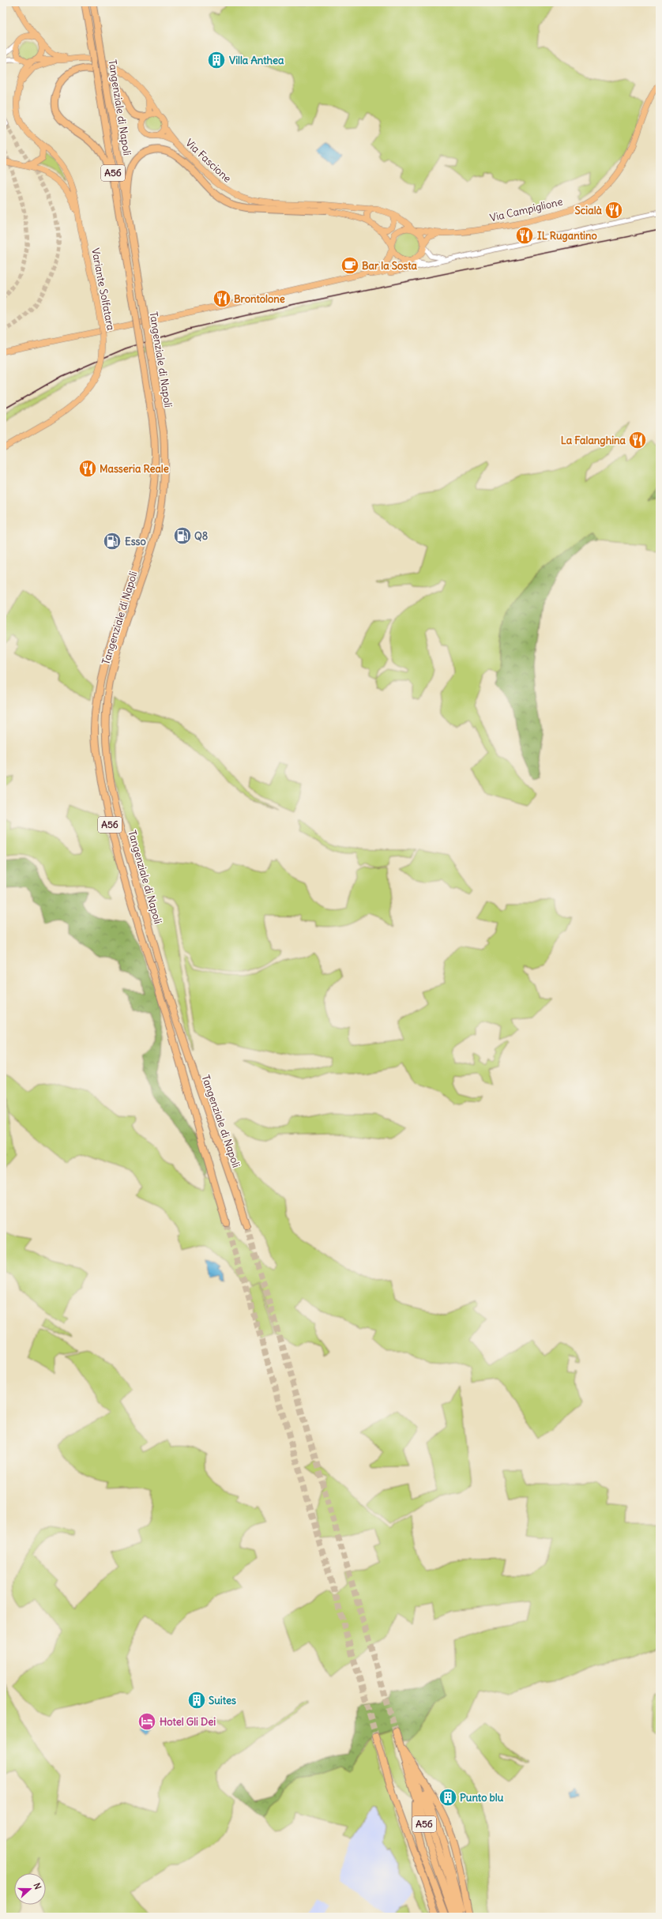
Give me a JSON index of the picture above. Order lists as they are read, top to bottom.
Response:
{
  "streets": {
    "highway": ["Tangenziale di Napoli", "A56"],
    "main road": ["Via Fascione", "Via Campiglione", "Variante Solfatara"]
  },
  "crossings": [
    ["Via Fascione", "Via Campiglione"]
  ],
  "places": {
    "building": ["Villa Anthea", "Suites", "Punto blu"],
    "restaurant": [
      "Scialà",
      "IL Rugantino",
      "Brontolone",
      "La Falanghina",
      "Masseria Reale"
    ],
    "cafe": ["Bar la Sosta"],
    "fuel station": ["Q8", "Esso"],
    "hotel": ["Hotel Gli Dei"]
  },
  "north": "right"
}
